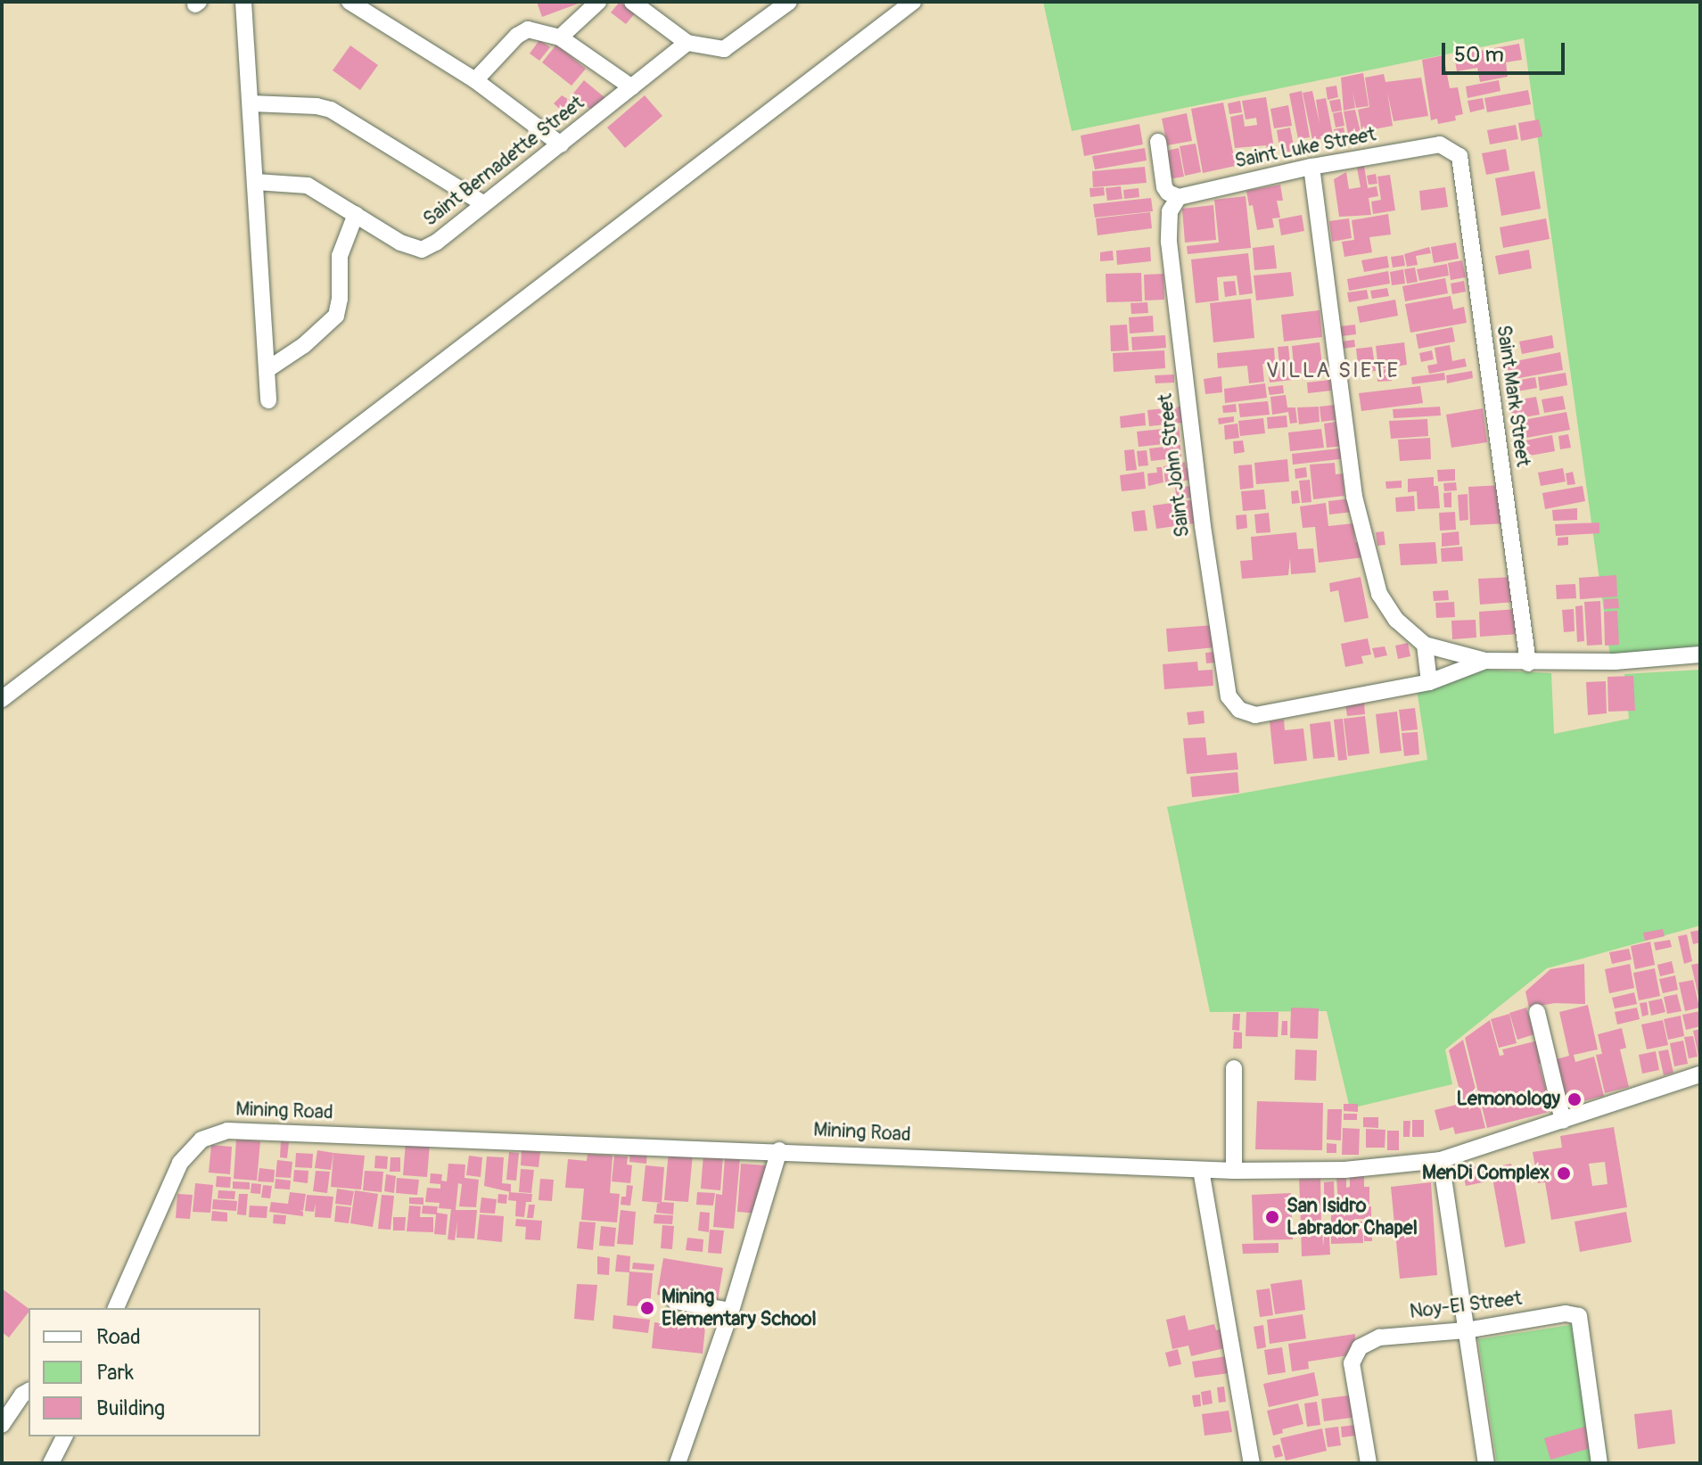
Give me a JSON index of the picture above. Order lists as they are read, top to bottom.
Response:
{
  "streets": {
    "street": [
      "Saint Luke Street",
      "Saint Bernadette Street",
      "Saint Mark Street",
      "Saint John Street",
      "Mining Road",
      "Noy-El Street"
    ]
  },
  "crossings": [
    ["Saint Luke Street", "Saint Mark Street"],
    ["Saint Luke Street", "Saint John Street"]
  ],
  "districts": ["VILLA SIETE"],
  "places": [
    "Lemonology",
    "MenDi Complex",
    "San Isidro Labrador Chapel",
    "Mining Elementary School"
  ],
  "legend": ["Road", "Park", "Building"],
  "scale_bar": "50 m"
}
